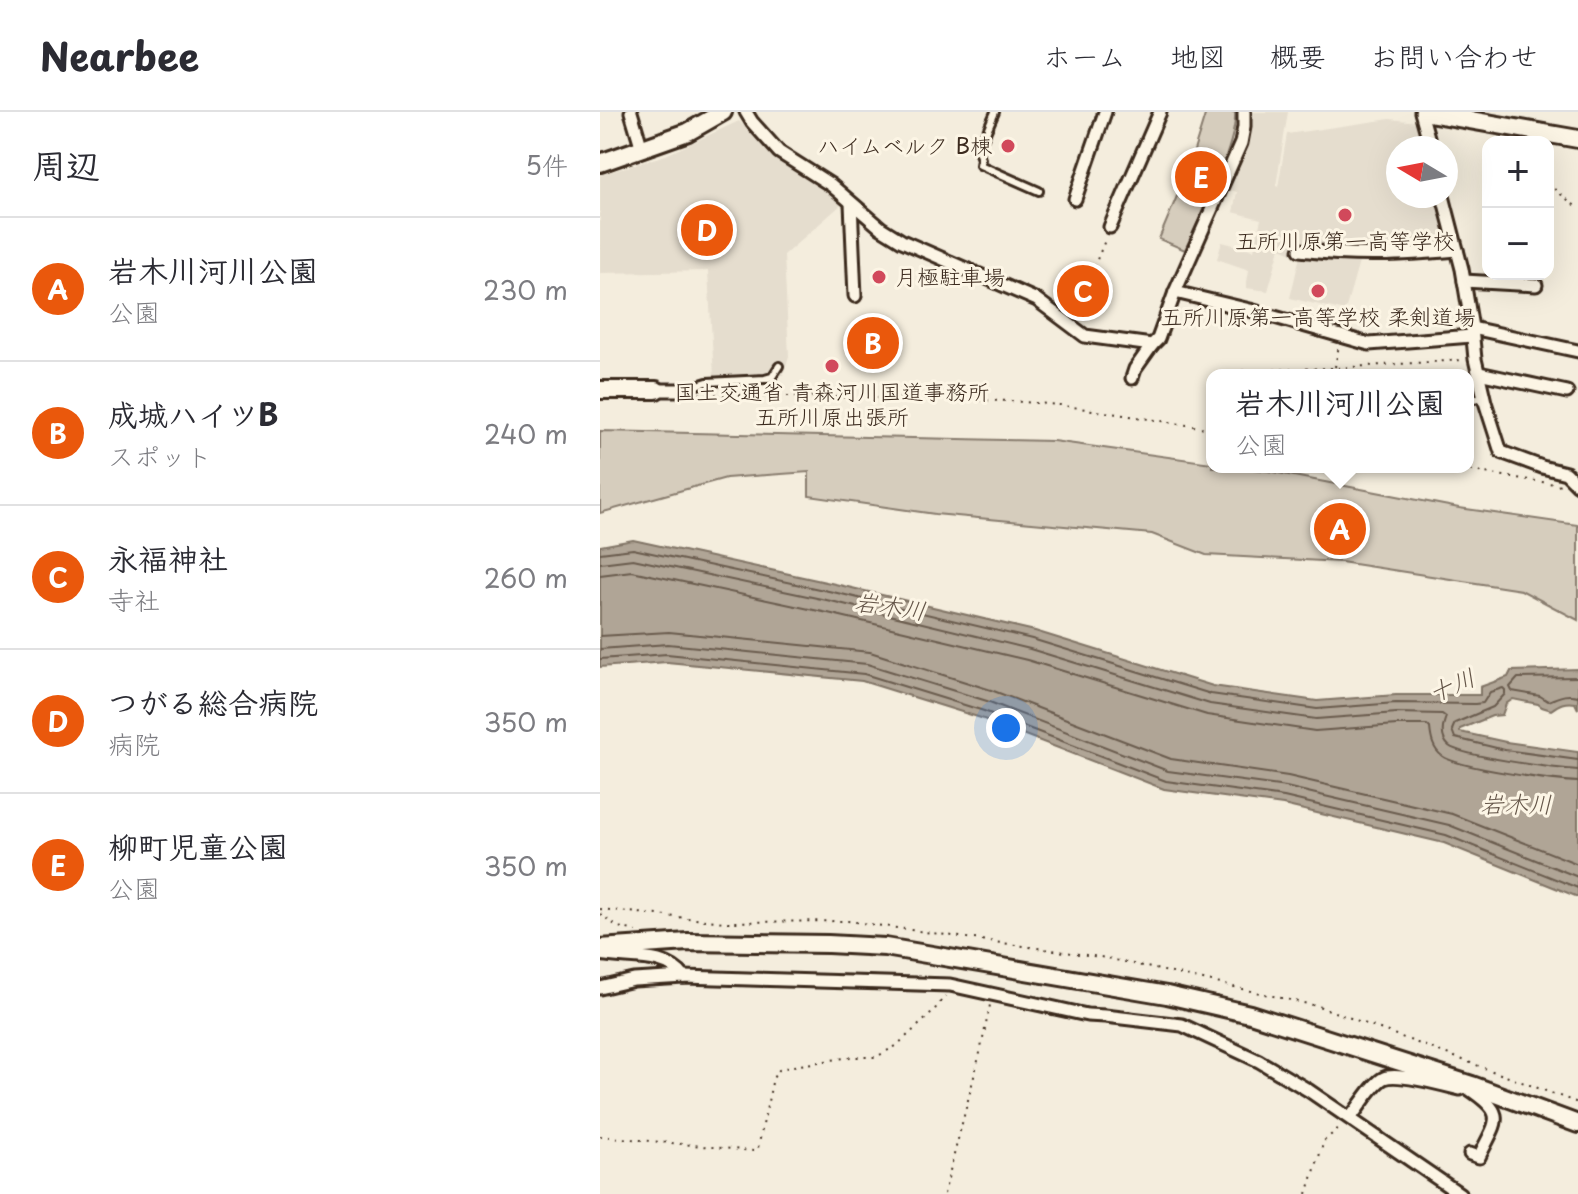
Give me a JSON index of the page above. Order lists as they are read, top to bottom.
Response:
{
  "water": ["岩木川", "十川"],
  "places": [
    "ハイムベルク B棟",
    "五所川原第一高等学校",
    "月極駐車場",
    "五所川原第一高等学校 柔剣道場",
    "国土交通省 青森河川国道事務所 五所川原出張所"
  ],
  "north": "left",
  "page": {
    "header": "Nearbee",
    "nav": [
      "ホーム",
      "地図",
      "概要",
      "お問い合わせ"
    ],
    "heading": ["周辺", "5件"],
    "map_buttons": ["+", "−"],
    "pins": [
      "E",
      "D",
      "C",
      "B",
      "A"
    ],
    "list": [
      {
        "mark": "A",
        "name": "岩木川河川公園",
        "note": "公園",
        "value": "230 m"
      },
      {
        "mark": "B",
        "name": "成城ハイツB",
        "note": "スポット",
        "value": "240 m"
      },
      {
        "mark": "C",
        "name": "永福神社",
        "note": "寺社",
        "value": "260 m"
      },
      {
        "mark": "D",
        "name": "つがる総合病院",
        "note": "病院",
        "value": "350 m"
      },
      {
        "mark": "E",
        "name": "柳町児童公園",
        "note": "公園",
        "value": "350 m"
      }
    ],
    "popup": ["岩木川河川公園", "公園"]
  }
}
